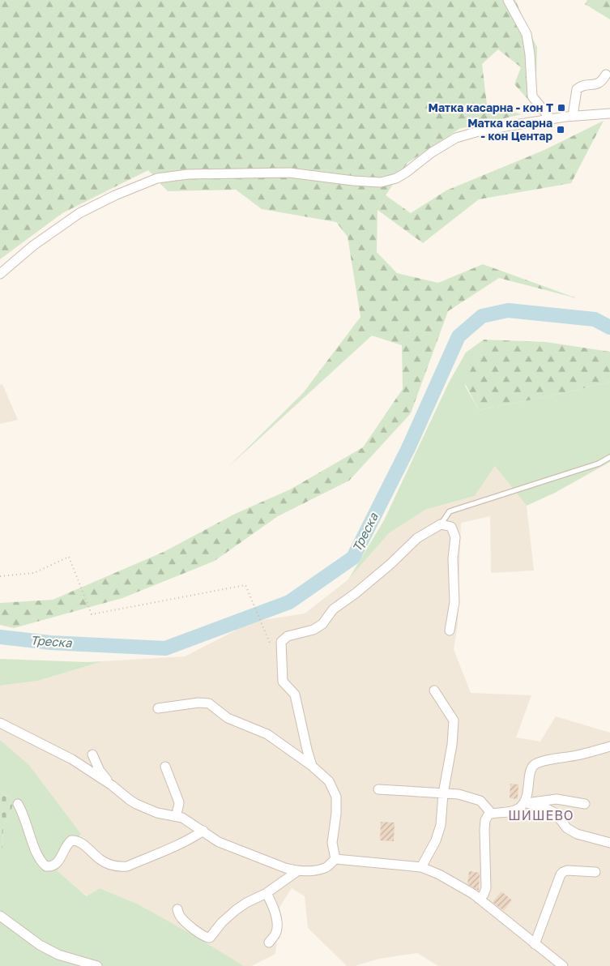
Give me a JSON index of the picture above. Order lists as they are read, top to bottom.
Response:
{
  "districts": ["ШИШЕВО"],
  "water": ["Треска"],
  "places": {
    "transit": ["Матка касарна - кон Т", "Матка касарна - кон Центар"]
  }
}
